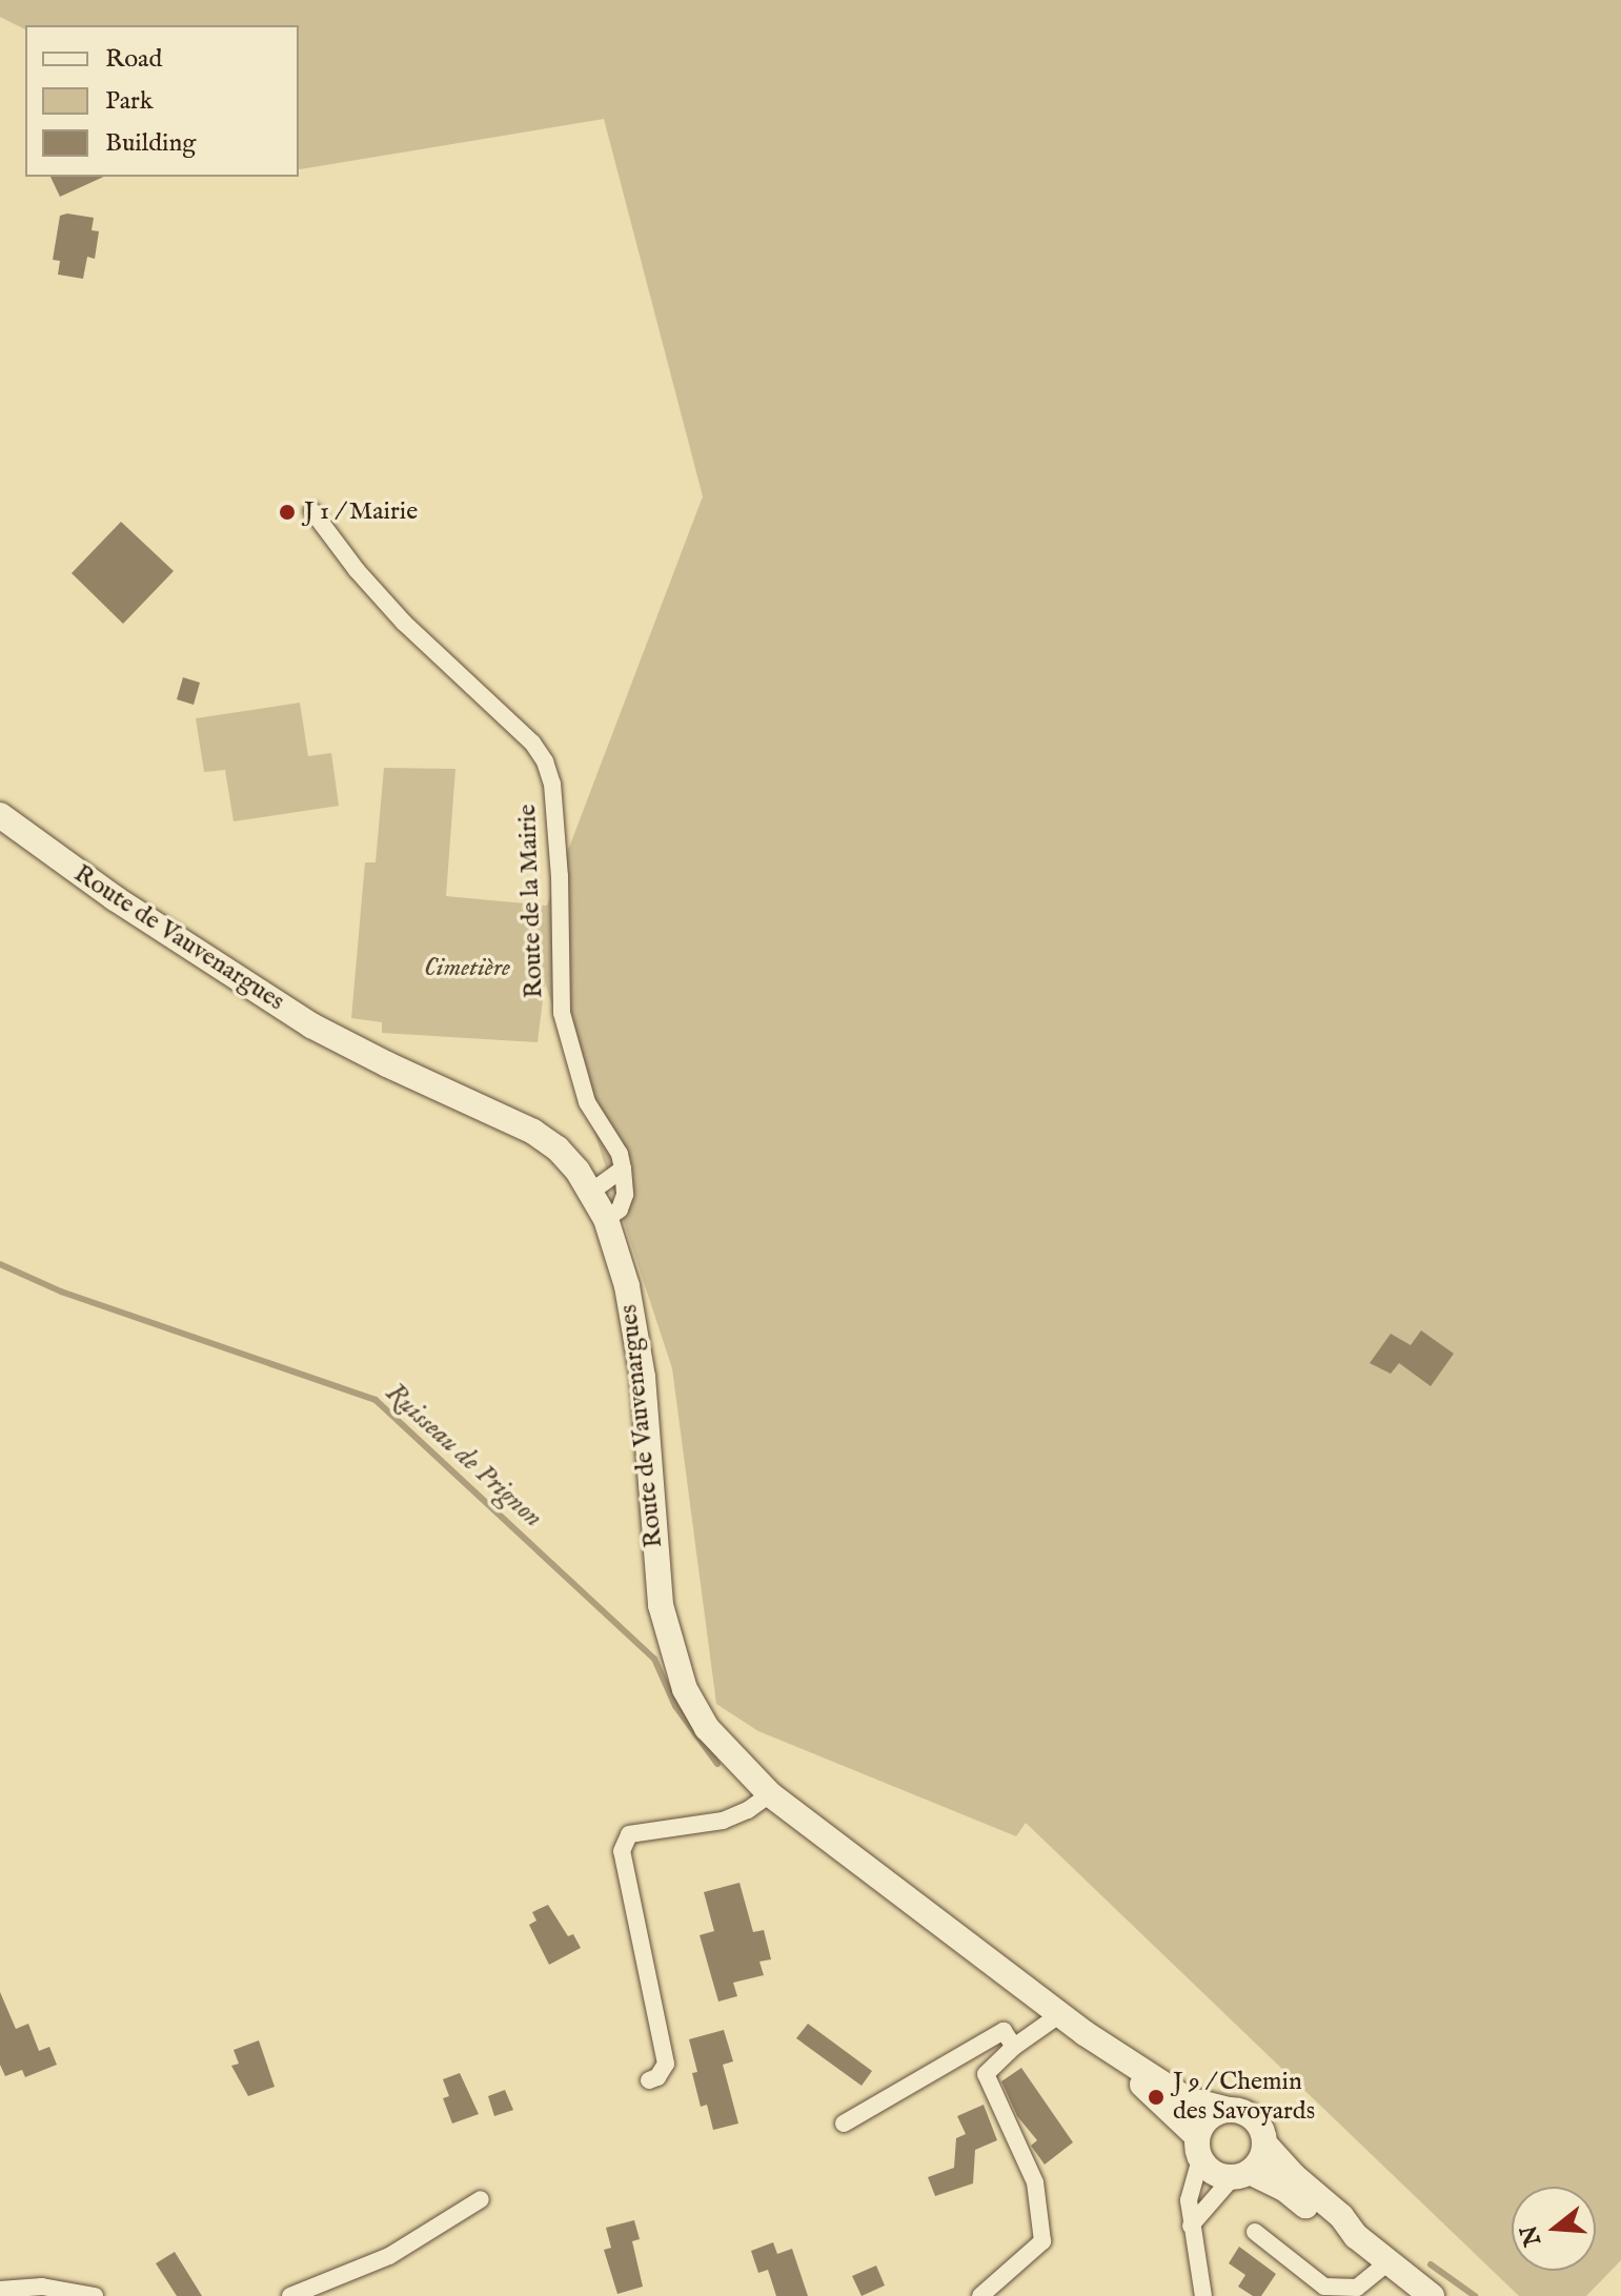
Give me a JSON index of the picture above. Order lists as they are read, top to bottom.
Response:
{
  "streets": {
    "main road": ["Route de Vauvenargues"],
    "street": ["Route de la Mairie"]
  },
  "crossings": [
    ["Route de la Mairie", "Route de Vauvenargues"]
  ],
  "water": ["Ruisseau de Prignon"],
  "parks": ["Cimetière"],
  "places": ["J 1 / Mairie", "J 9 / Chemin des Savoyards"],
  "legend": ["Road", "Park", "Building"],
  "north": "left"
}
